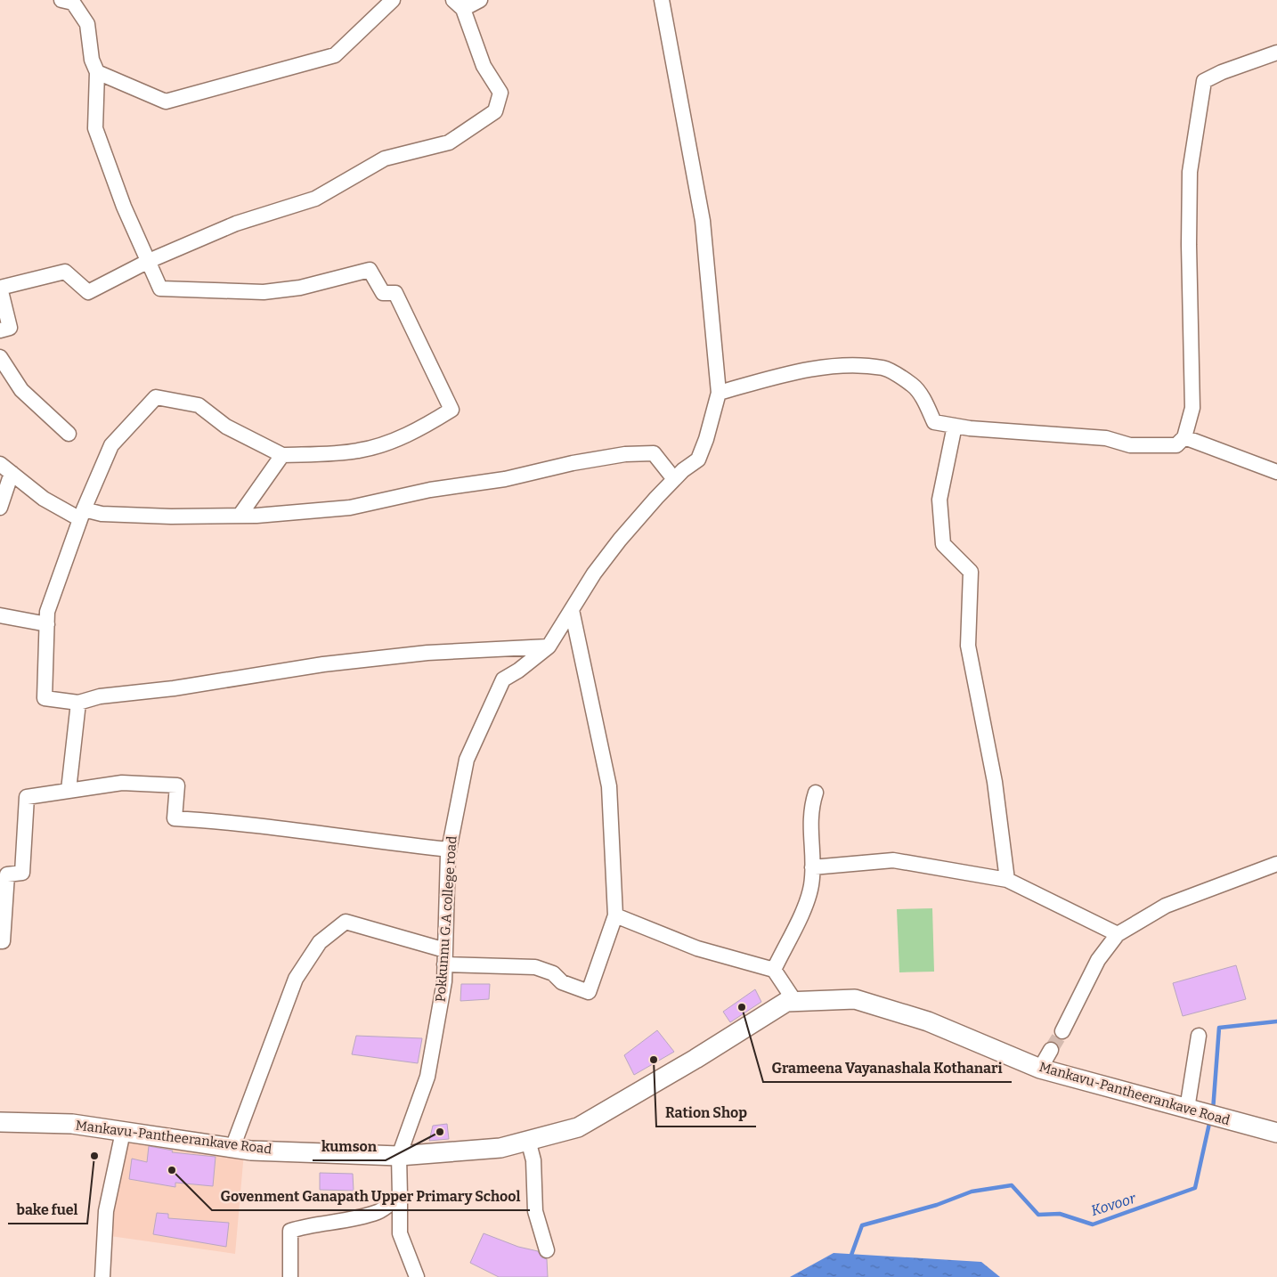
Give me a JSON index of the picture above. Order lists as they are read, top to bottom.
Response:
{
  "streets": {
    "main road": ["Mankavu-Pantheerankave Road"],
    "street": ["Pokkunnu G.A college road"]
  },
  "crossings": [
    ["Pokkunnu G.A college road", "Mankavu-Pantheerankave Road"]
  ],
  "water": ["Kovoor"],
  "places": [
    "Grameena Vayanashala Kothanari",
    "Ration Shop",
    "kumson",
    "bake fuel",
    "Govenment Ganapath Upper Primary School"
  ]
}
